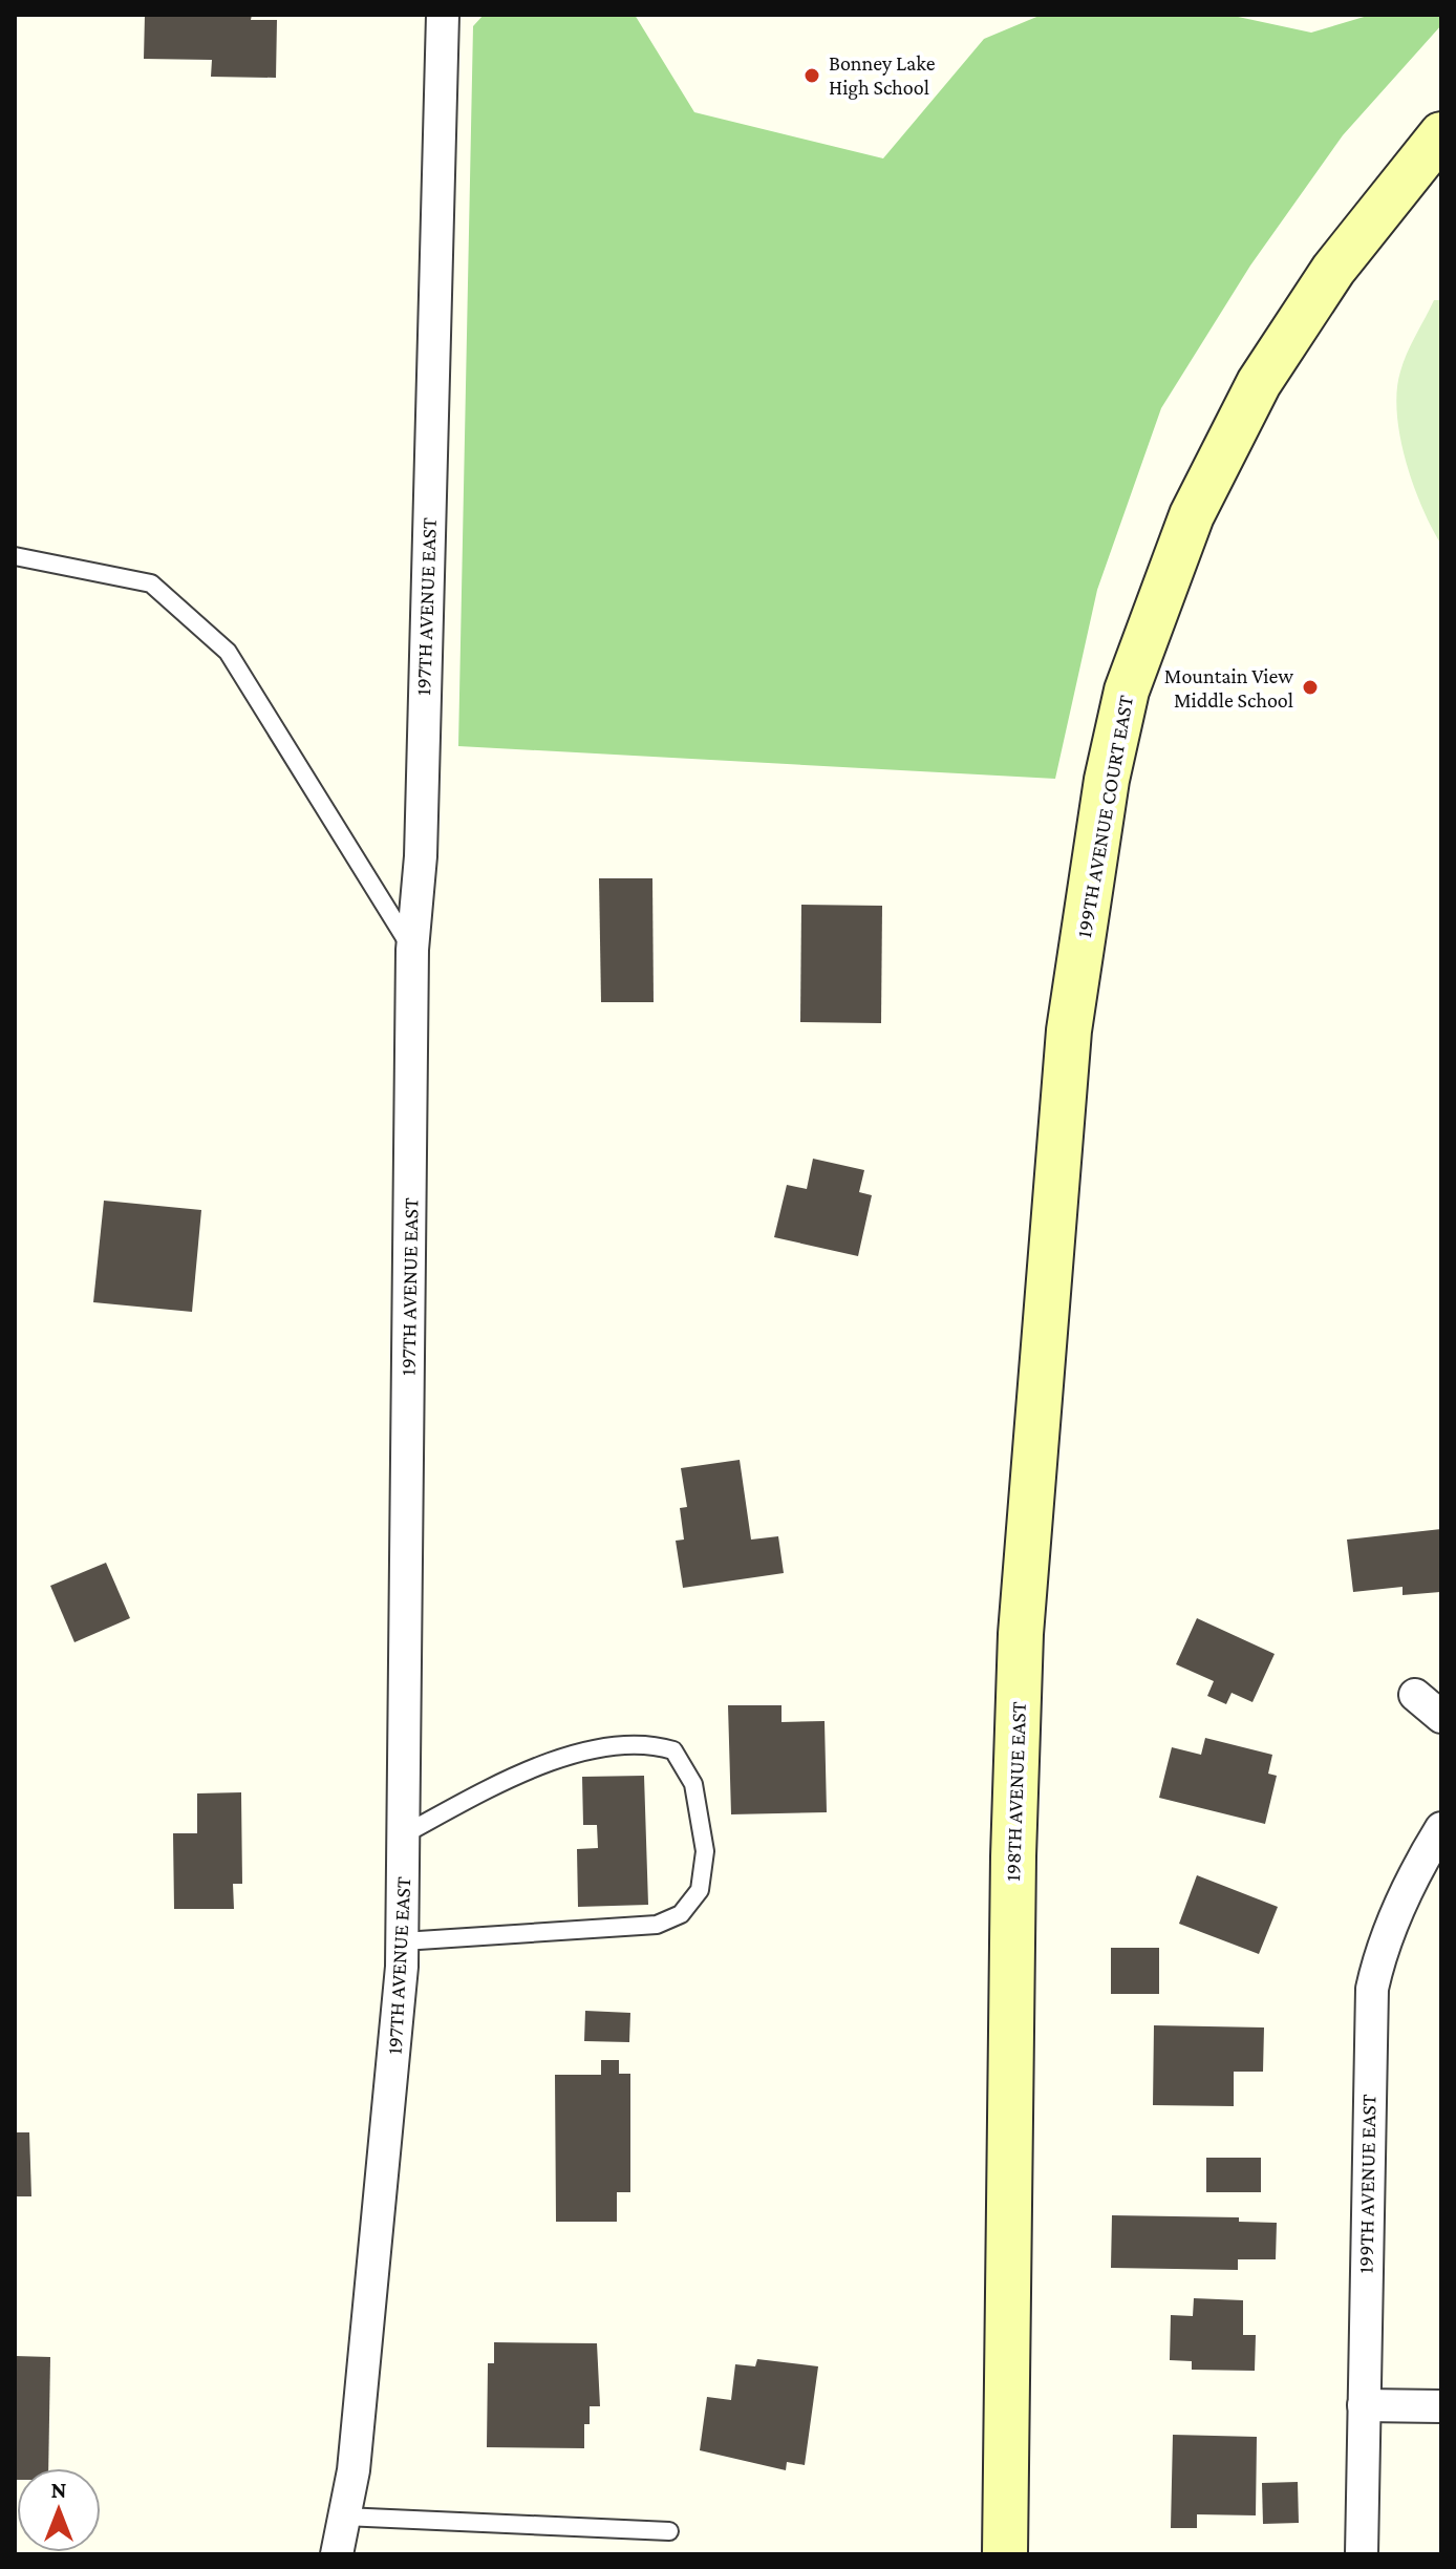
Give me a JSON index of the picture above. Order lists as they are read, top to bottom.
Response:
{
  "streets": {
    "main road": ["199TH AVENUE COURT EAST", "198TH AVENUE EAST"],
    "street": ["197TH AVENUE EAST", "199TH AVENUE EAST"]
  },
  "crossings": [
    ["199TH AVENUE COURT EAST", "198TH AVENUE EAST"]
  ],
  "places": ["Bonney Lake High School", "Mountain View Middle School"],
  "north": "top"
}
